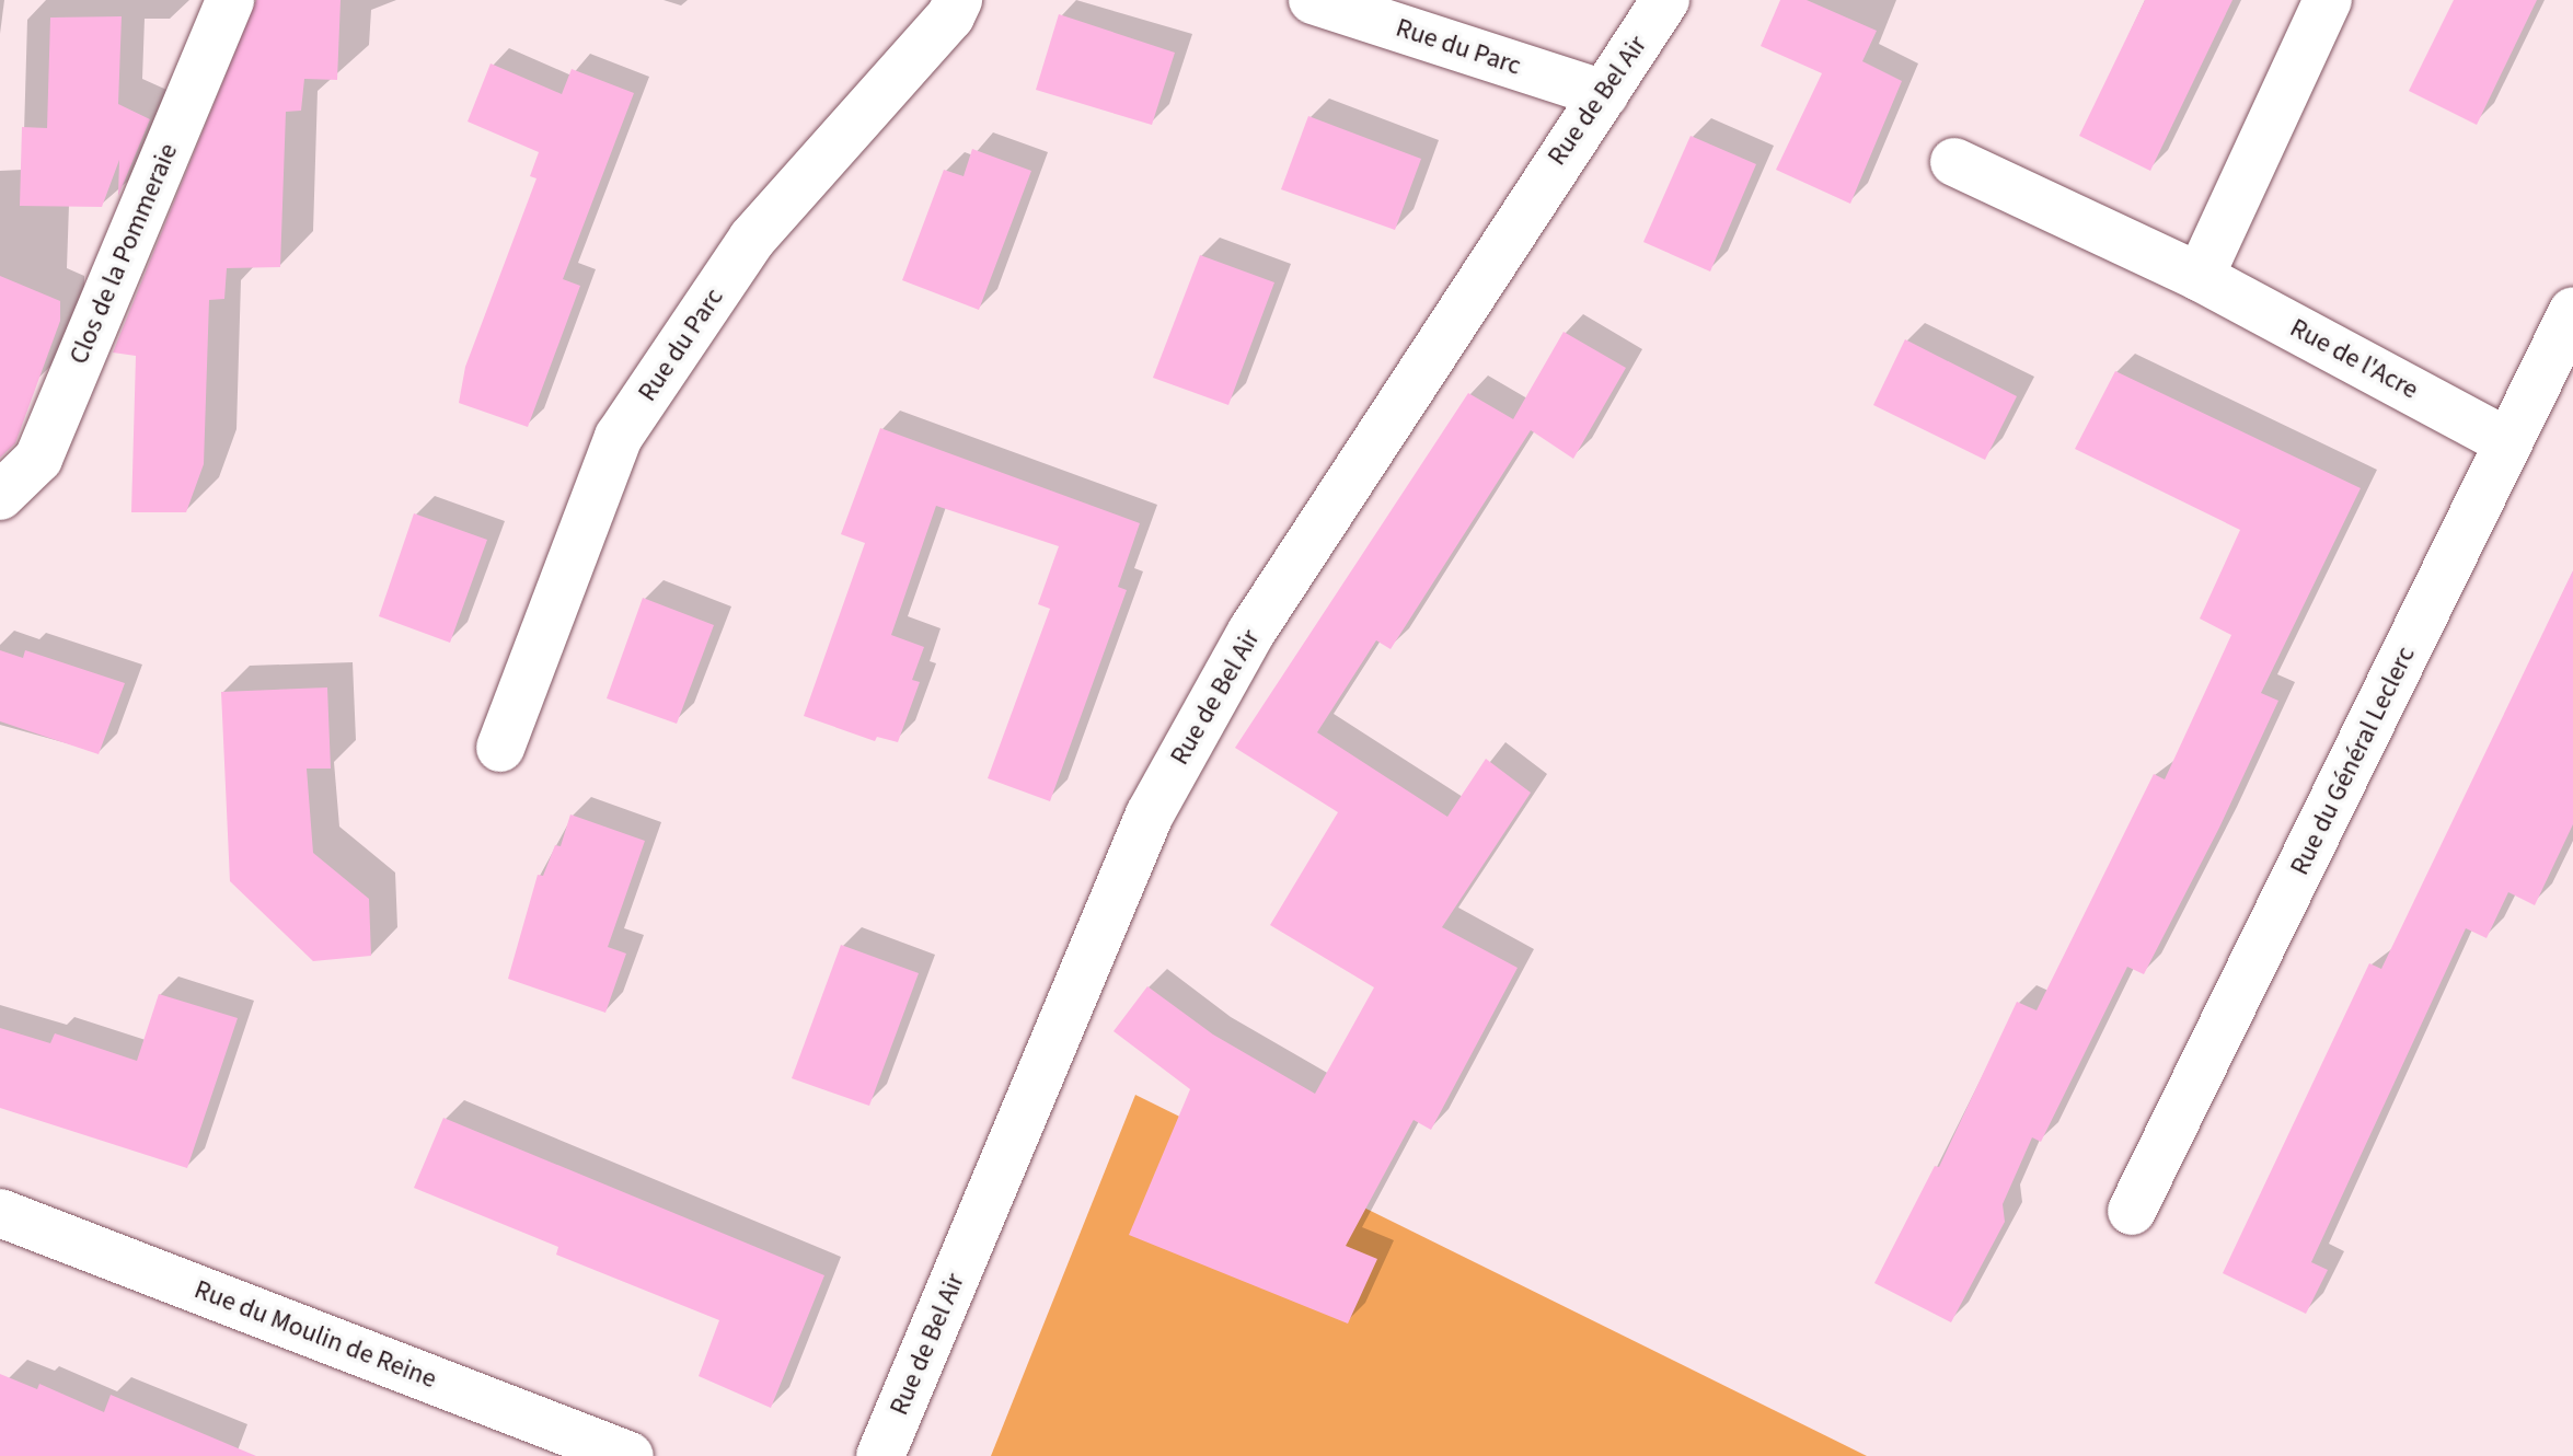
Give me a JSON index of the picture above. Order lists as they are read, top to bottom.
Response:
{
  "streets": {
    "street": [
      "Rue du Parc",
      "Rue de Bel Air",
      "Clos de la Pommeraie",
      "Rue de l'Acre",
      "Rue du Général Leclerc",
      "Rue du Moulin de Reine"
    ]
  },
  "crossings": [
    ["Rue du Parc", "Rue de Bel Air"],
    ["Rue de l'Acre", "Rue du Général Leclerc"]
  ]
}
